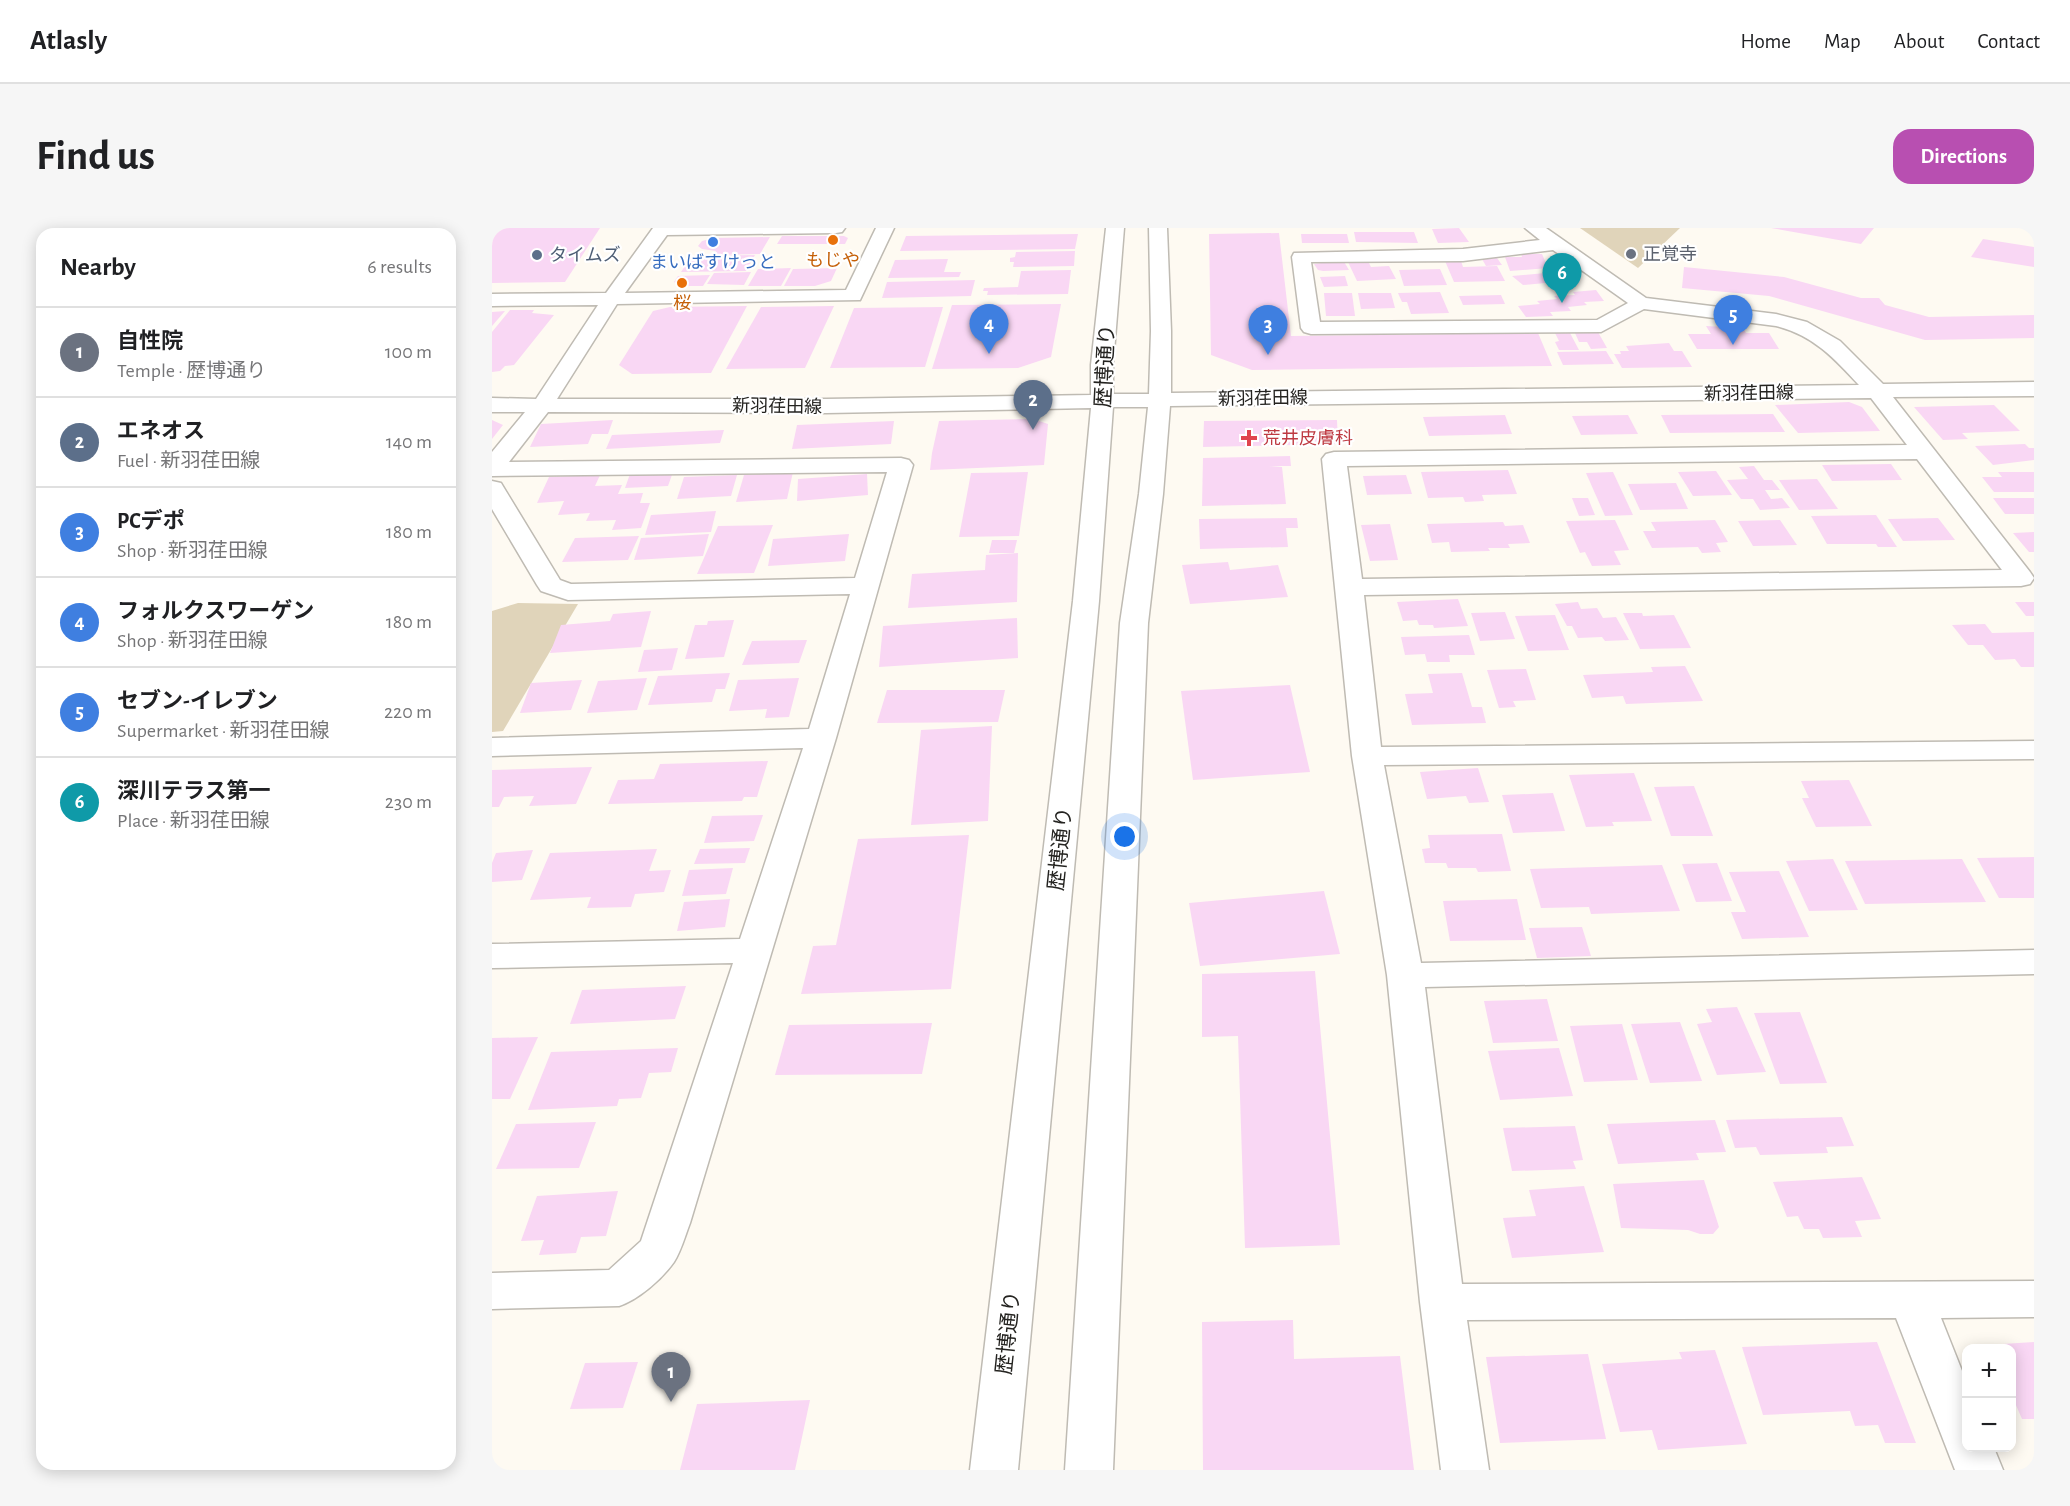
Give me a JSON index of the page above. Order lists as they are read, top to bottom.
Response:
{
  "streets": {
    "street": ["歴博通り", "新羽荏田線"]
  },
  "crossings": [
    ["歴博通り", "新羽荏田線"]
  ],
  "places": {
    "other": [
      "もじや",
      "まいばすけっと",
      "正覚寺",
      "タイムズ",
      "桜"
    ],
    "health": ["荒井皮膚科"]
  },
  "page": {
    "header": "Atlasly",
    "nav": [
      "Home",
      "Map",
      "About",
      "Contact"
    ],
    "buttons": "Directions",
    "title": "Find us",
    "heading": ["Nearby", "6 results"],
    "pins": [
      "6",
      "5",
      "4",
      "3",
      "2",
      "1"
    ],
    "list": [
      {
        "mark": "1",
        "name": "自性院",
        "note": "Temple · 歴博通り",
        "value": "100 m"
      },
      {
        "mark": "2",
        "name": "エネオス",
        "note": "Fuel · 新羽荏田線",
        "value": "140 m"
      },
      {
        "mark": "3",
        "name": "PCデポ",
        "note": "Shop · 新羽荏田線",
        "value": "180 m"
      },
      {
        "mark": "4",
        "name": "フォルクスワーゲン",
        "note": "Shop · 新羽荏田線",
        "value": "180 m"
      },
      {
        "mark": "5",
        "name": "セブン-イレブン",
        "note": "Supermarket · 新羽荏田線",
        "value": "220 m"
      },
      {
        "mark": "6",
        "name": "深川テラス第一",
        "note": "Place · 新羽荏田線",
        "value": "230 m"
      }
    ],
    "map_buttons": ["+", "−"]
  }
}
